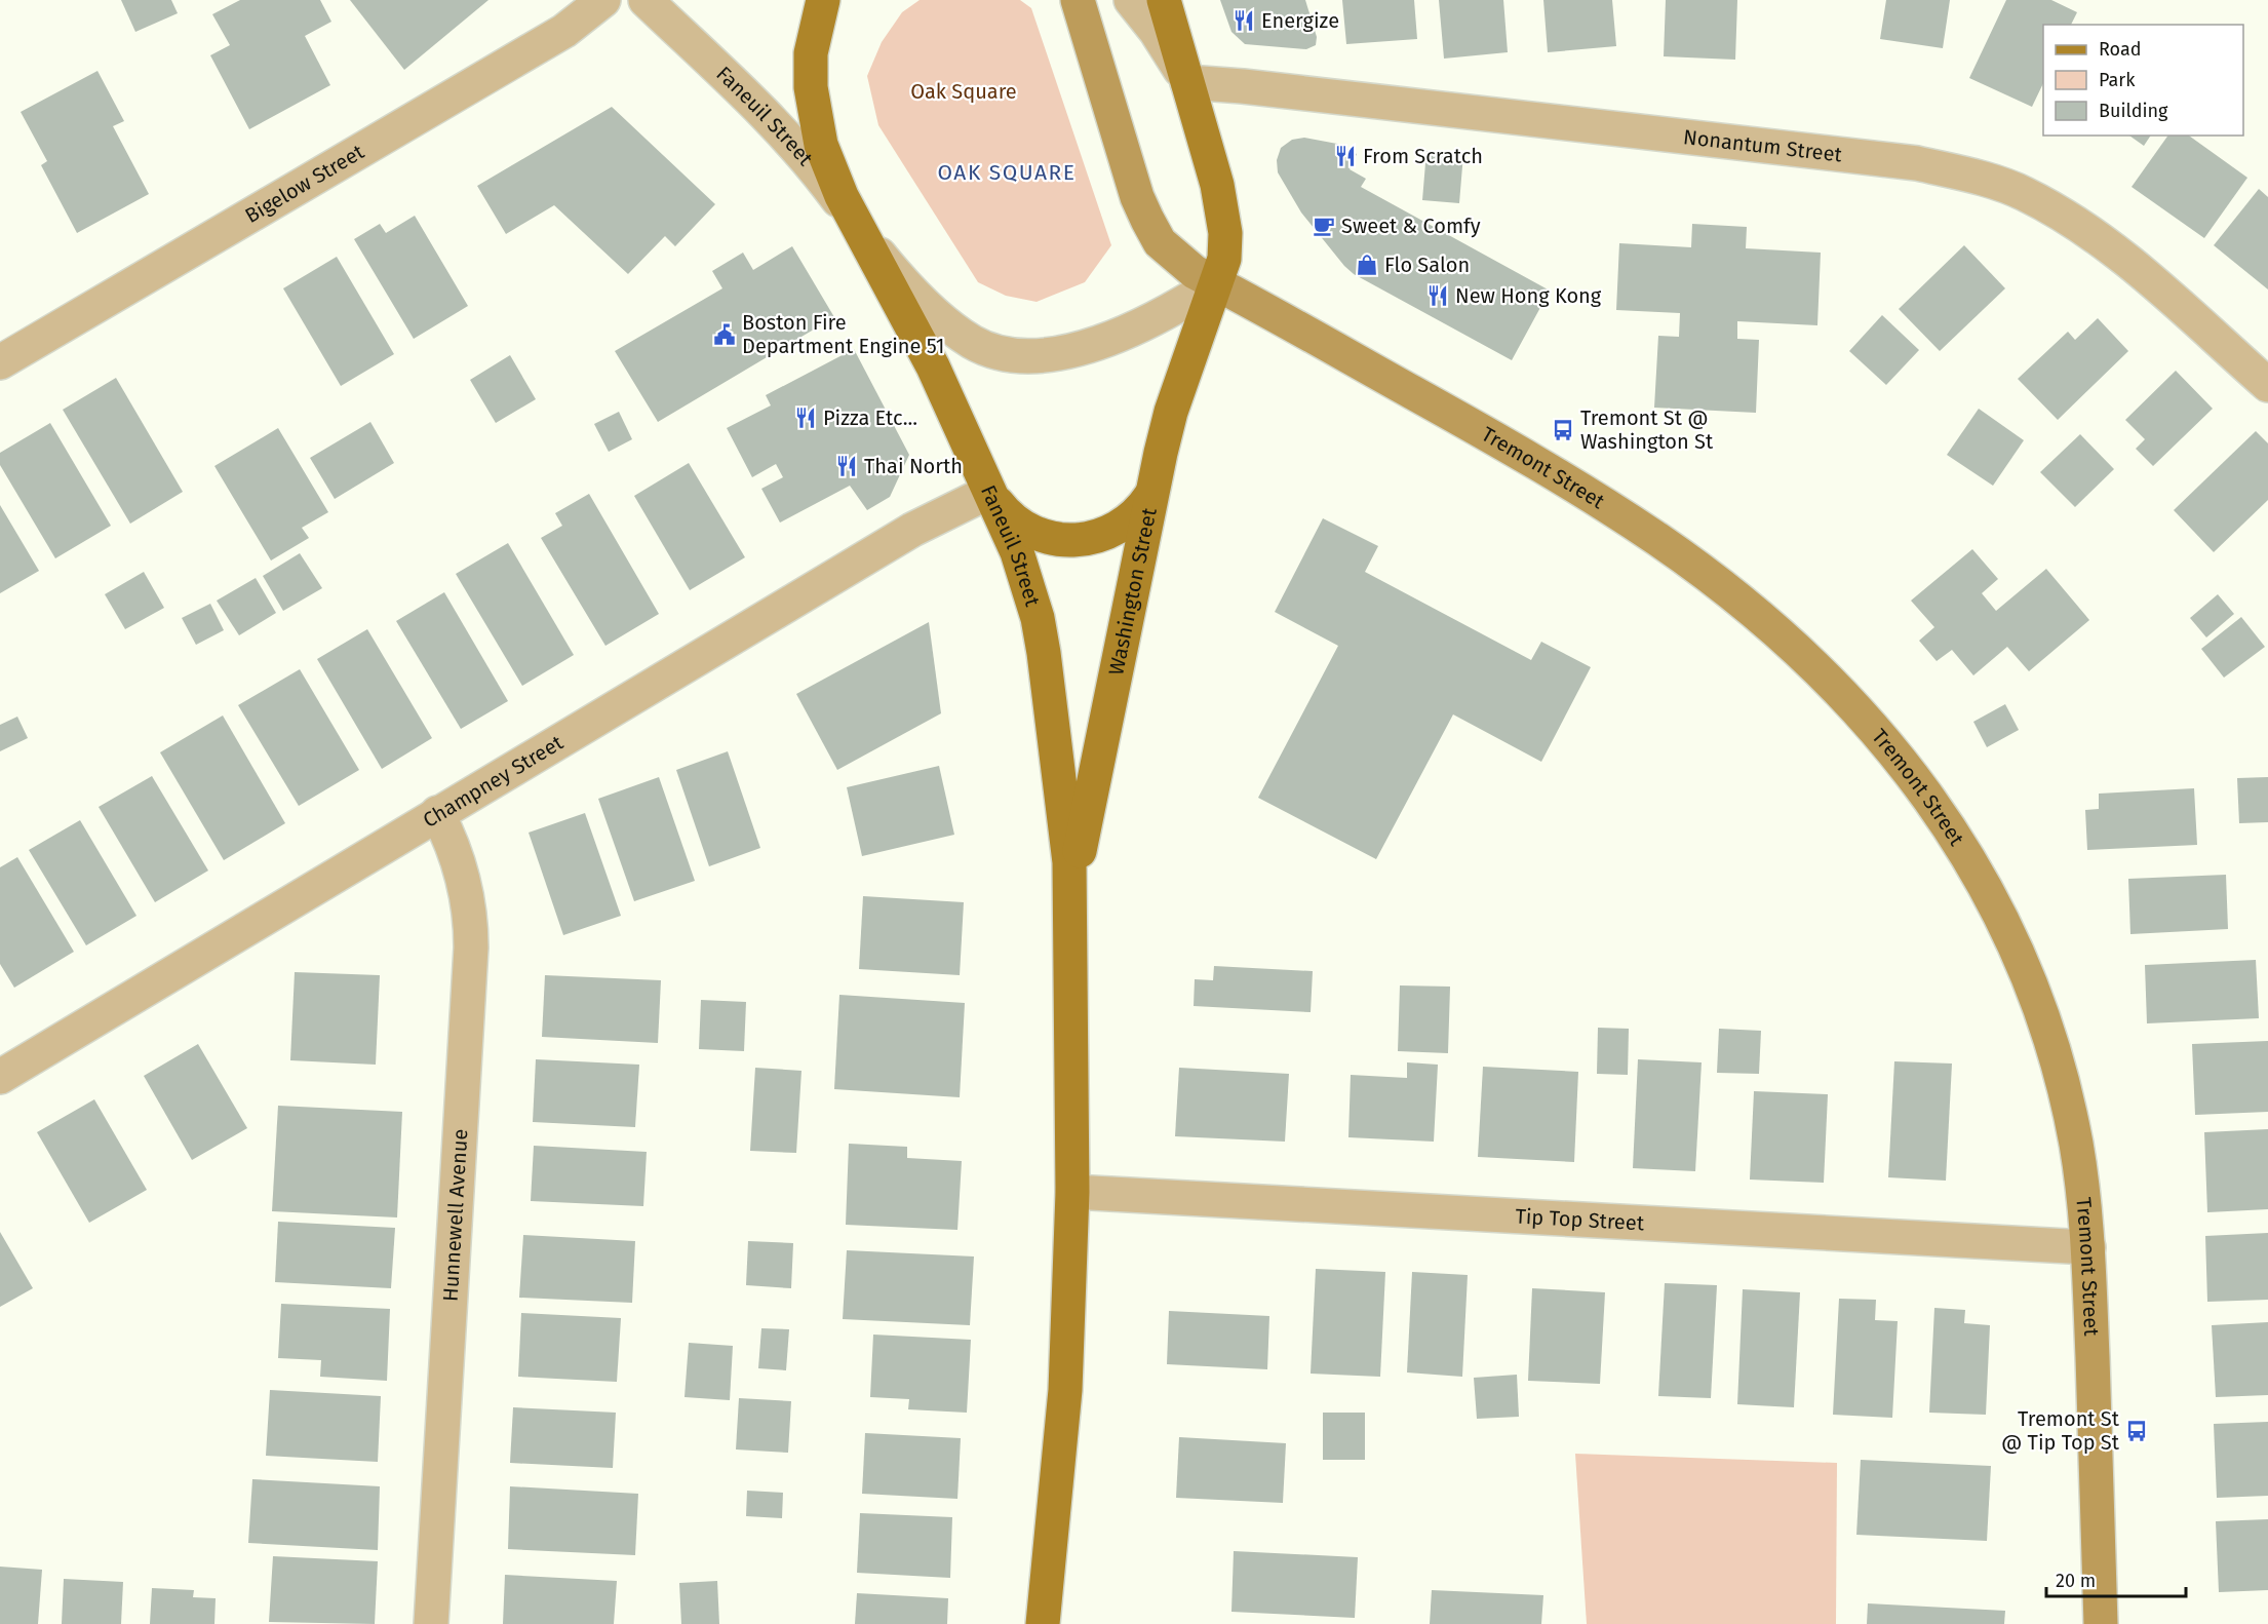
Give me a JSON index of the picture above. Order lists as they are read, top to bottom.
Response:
{
  "streets": {
    "main road": ["Faneuil Street", "Tremont Street", "Washington Street"],
    "street": [
      "Nonantum Street",
      "Bigelow Street",
      "Champney Street",
      "Hunnewell Avenue",
      "Tip Top Street"
    ]
  },
  "crossings": [
    ["Faneuil Street", "Washington Street"],
    ["Faneuil Street", "Champney Street"],
    ["Nonantum Street", "Washington Street"],
    ["Tremont Street", "Washington Street"],
    ["Tremont Street", "Tip Top Street"],
    ["Champney Street", "Hunnewell Avenue"]
  ],
  "districts": ["OAK SQUARE"],
  "parks": ["Oak Square"],
  "places": {
    "restaurant": [
      "Energize",
      "From Scratch",
      "New Hong Kong",
      "Pizza Etc...",
      "Thai North"
    ],
    "cafe": ["Sweet & Comfy"],
    "shop": ["Flo Salon"],
    "public building": ["Boston Fire Department Engine 51"],
    "bus stop": ["Tremont St @ Washington St", "Tremont St @ Tip Top St"]
  },
  "legend": ["Road", "Park", "Building"],
  "scale_bar": "20 m"
}
